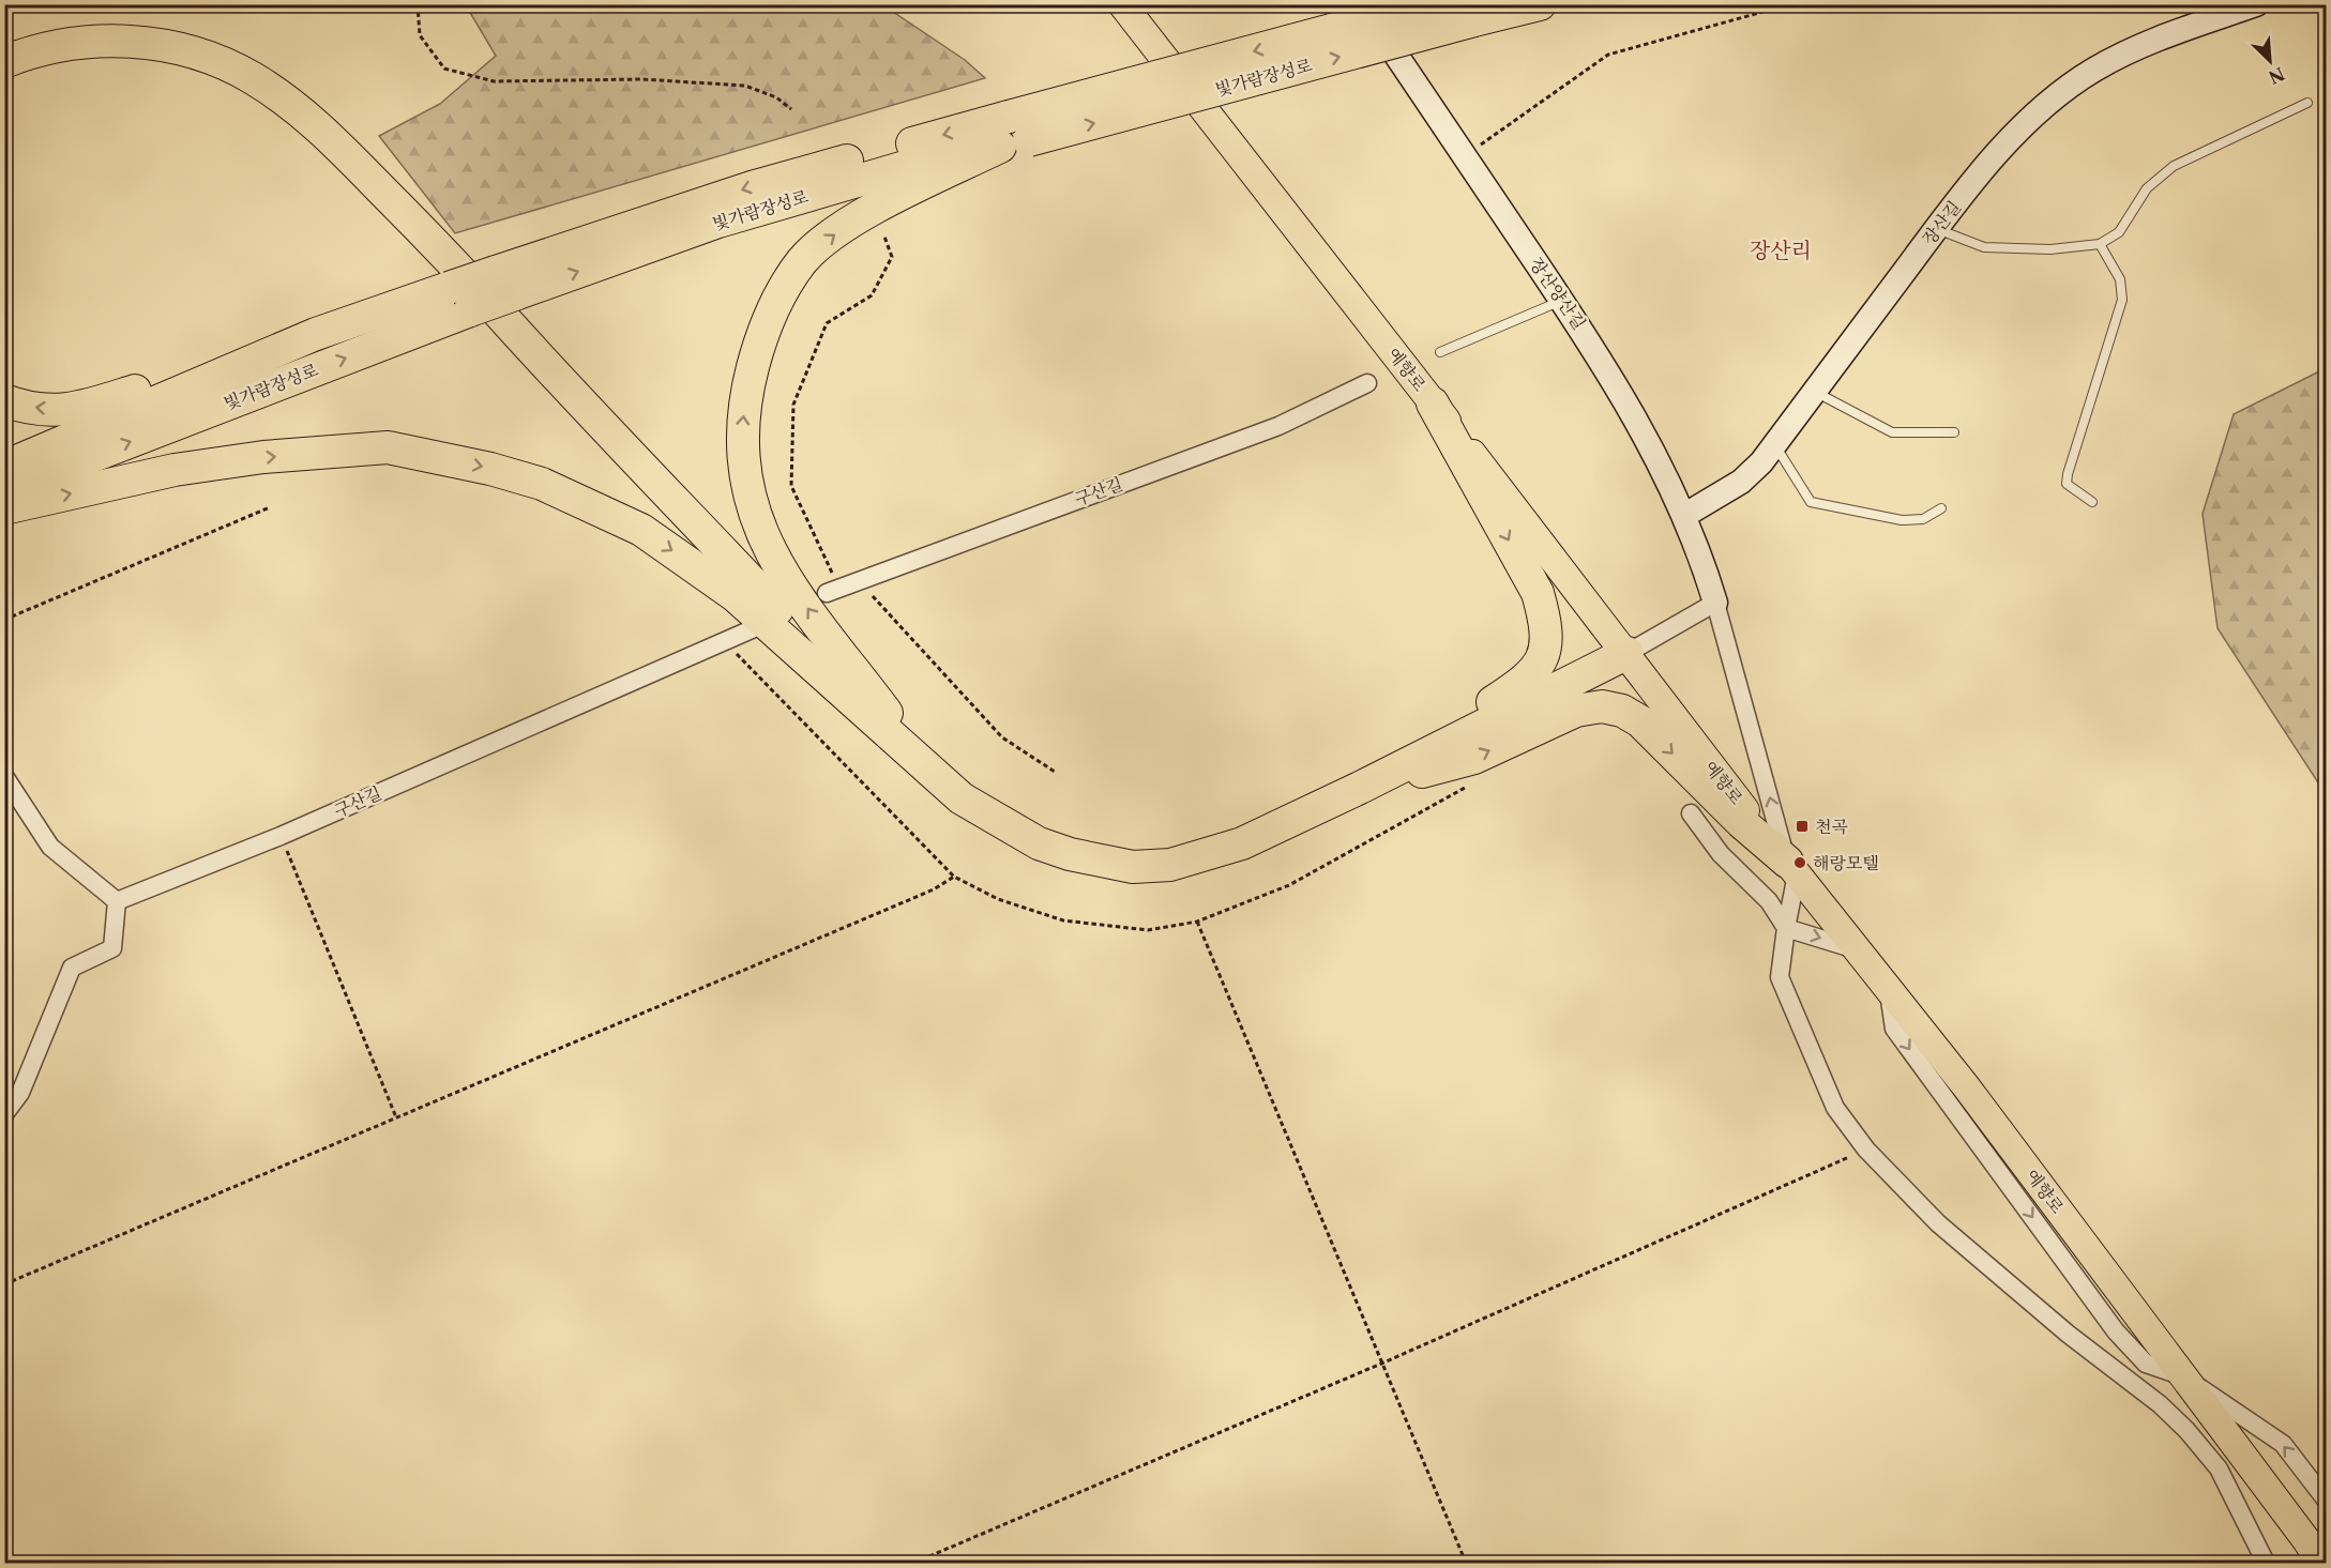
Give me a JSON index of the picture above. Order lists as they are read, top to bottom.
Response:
{
  "streets": {
    "highway": ["빛가람장성로"],
    "main road": ["예향로"],
    "street": ["장산길", "장산양산길", "구산길"]
  },
  "crossings": [
    ["장산길", "장산양산길"]
  ],
  "districts": ["장산리"],
  "places": {
    "transit": ["천곡"],
    "other": ["해랑모텔"]
  },
  "north": "bottom right"
}
